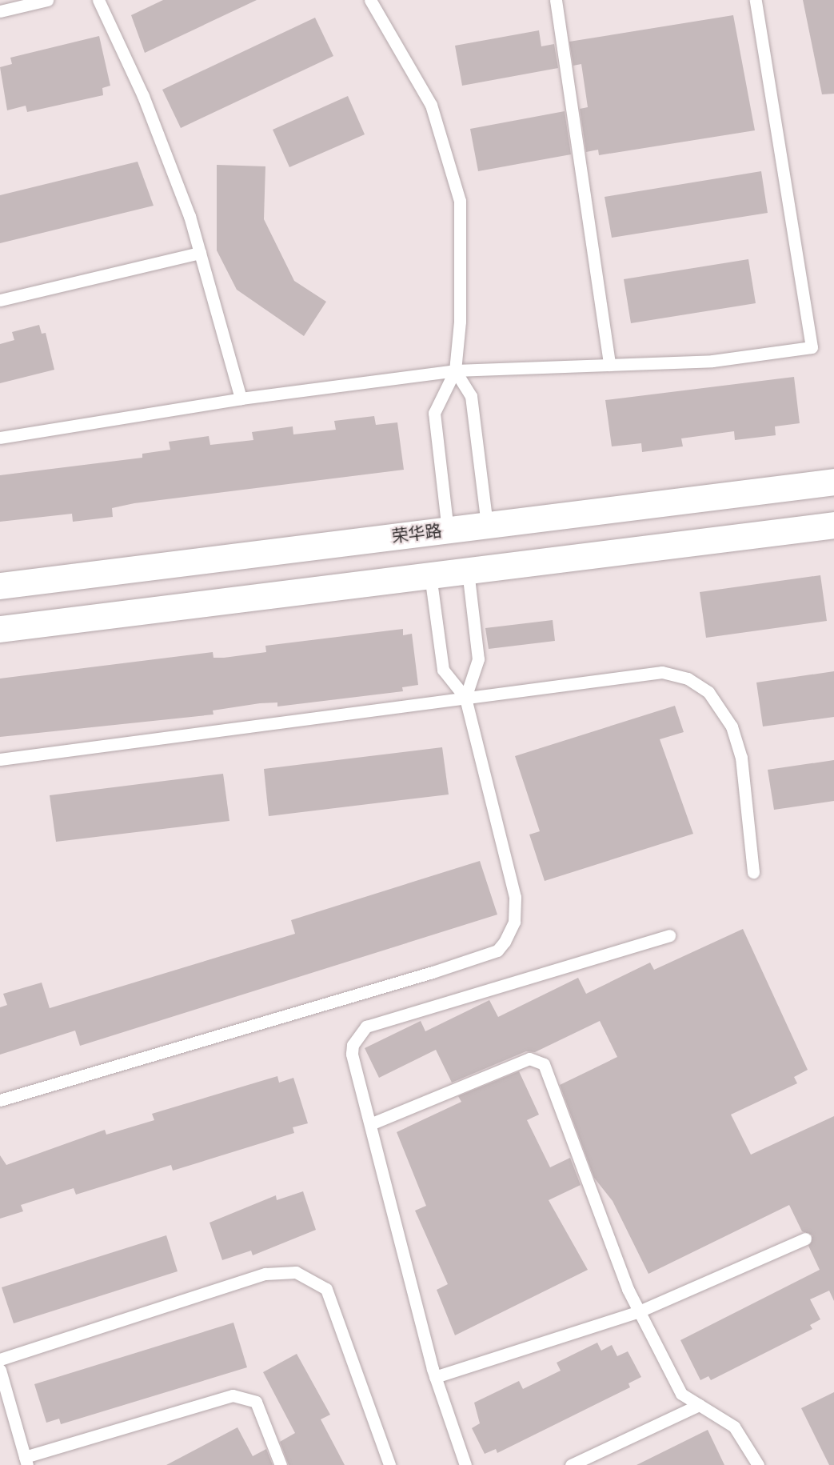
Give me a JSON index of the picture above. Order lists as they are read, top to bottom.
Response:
{
  "streets": {
    "street": ["荣华路"]
  }
}
